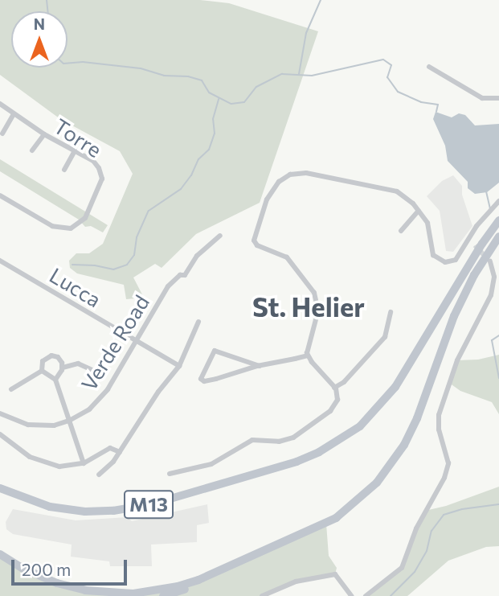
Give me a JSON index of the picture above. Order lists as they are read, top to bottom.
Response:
{
  "streets": {
    "highway": ["M13"],
    "street": ["Torre", "Lucca", "Verde Road"]
  },
  "crossings": [
    ["Lucca", "Verde Road"]
  ],
  "districts": ["St. Helier"],
  "scale_bar": "200 m",
  "north": "top"
}
